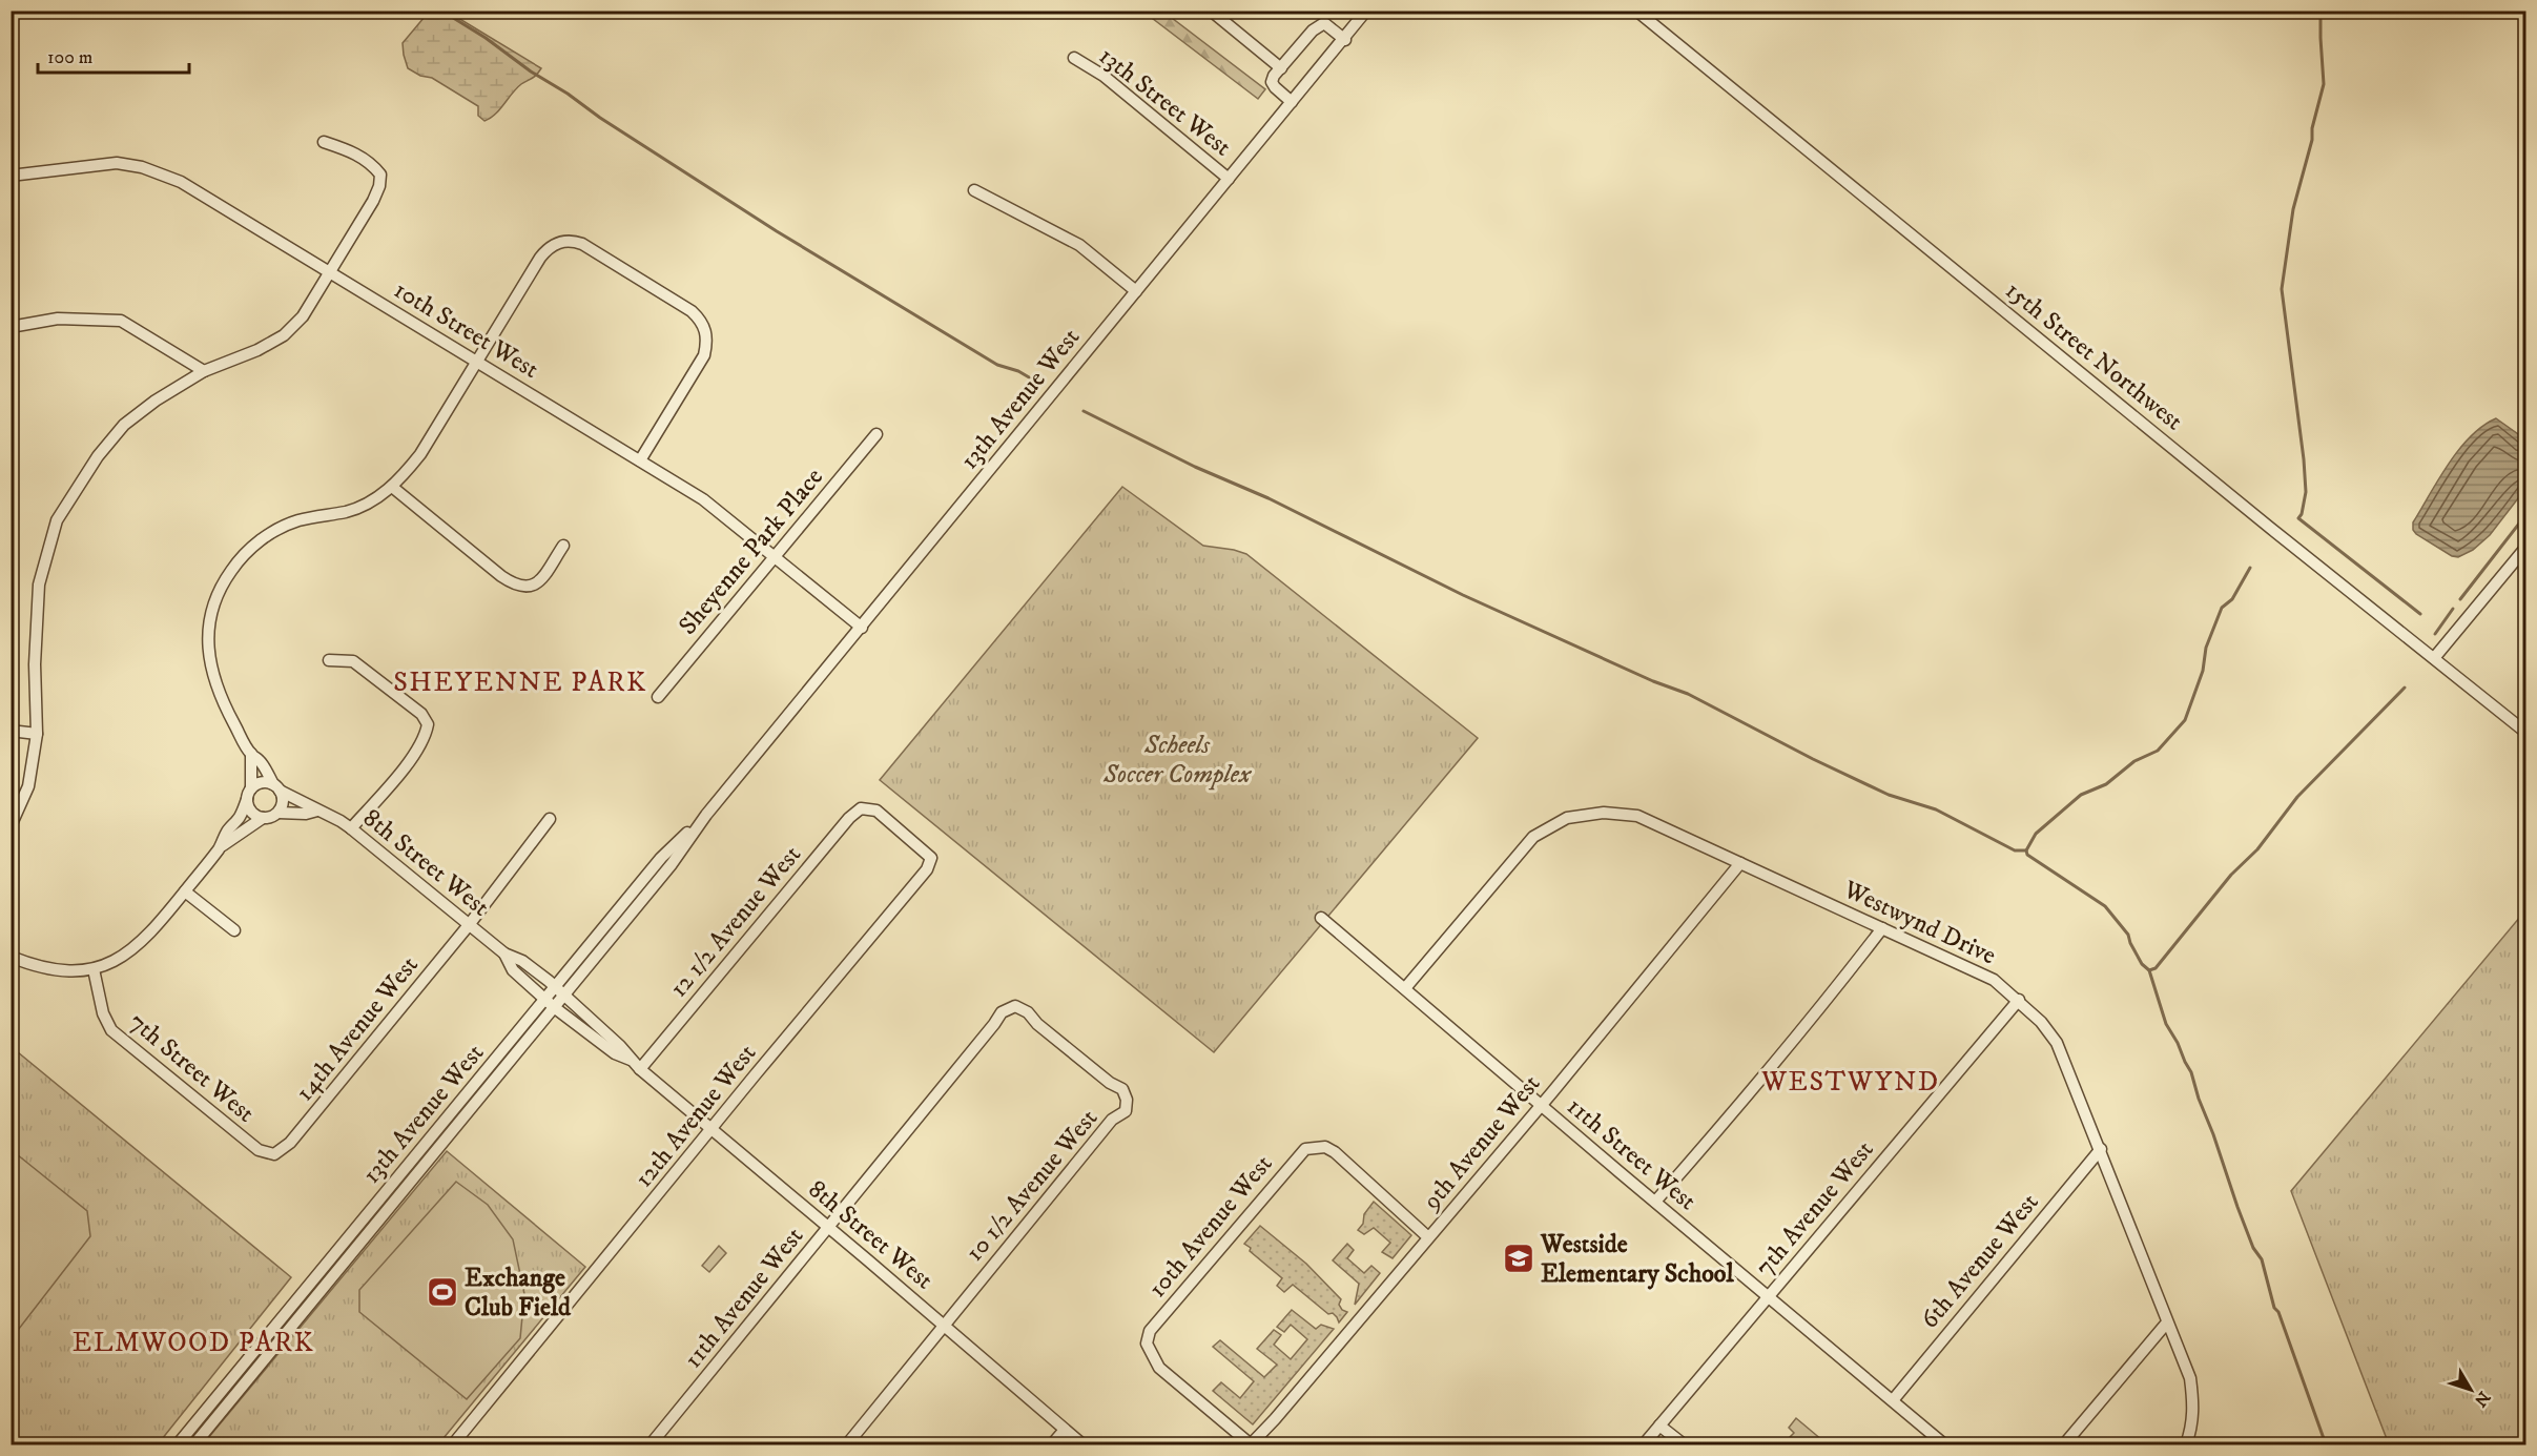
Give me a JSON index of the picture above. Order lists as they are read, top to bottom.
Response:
{
  "streets": {
    "street": [
      "13th Street West",
      "10th Street West",
      "15th Street Northwest",
      "13th Avenue West",
      "Sheyenne Park Place",
      "8th Street West",
      "12 1/2 Avenue West",
      "Westwynd Drive",
      "14th Avenue West",
      "7th Street West",
      "12th Avenue West",
      "9th Avenue West",
      "11th Street West",
      "10 1/2 Avenue West",
      "7th Avenue West",
      "10th Avenue West",
      "6th Avenue West",
      "11th Avenue West"
    ]
  },
  "crossings": [
    ["13th Street West", "13th Avenue West"],
    ["10th Street West", "13th Avenue West"],
    ["10th Street West", "Sheyenne Park Place"],
    ["13th Avenue West", "8th Street West"],
    ["8th Street West", "12 1/2 Avenue West"],
    ["8th Street West", "14th Avenue West"],
    ["8th Street West", "12th Avenue West"],
    ["8th Street West", "10 1/2 Avenue West"],
    ["8th Street West", "11th Avenue West"],
    ["12 1/2 Avenue West", "12th Avenue West"],
    ["Westwynd Drive", "9th Avenue West"],
    ["Westwynd Drive", "11th Street West"],
    ["Westwynd Drive", "7th Avenue West"],
    ["Westwynd Drive", "6th Avenue West"],
    ["14th Avenue West", "7th Street West"],
    ["9th Avenue West", "11th Street West"],
    ["9th Avenue West", "10th Avenue West"],
    ["11th Street West", "7th Avenue West"],
    ["11th Street West", "6th Avenue West"],
    ["10 1/2 Avenue West", "11th Avenue West"]
  ],
  "districts": ["SHEYENNE PARK", "WESTWYND", "ELMWOOD PARK"],
  "parks": ["Scheels Soccer Complex"],
  "places": {
    "school or university": ["Westside Elementary School"],
    "sports": ["Exchange Club Field"]
  },
  "scale_bar": "100 m",
  "north": "bottom right"
}
